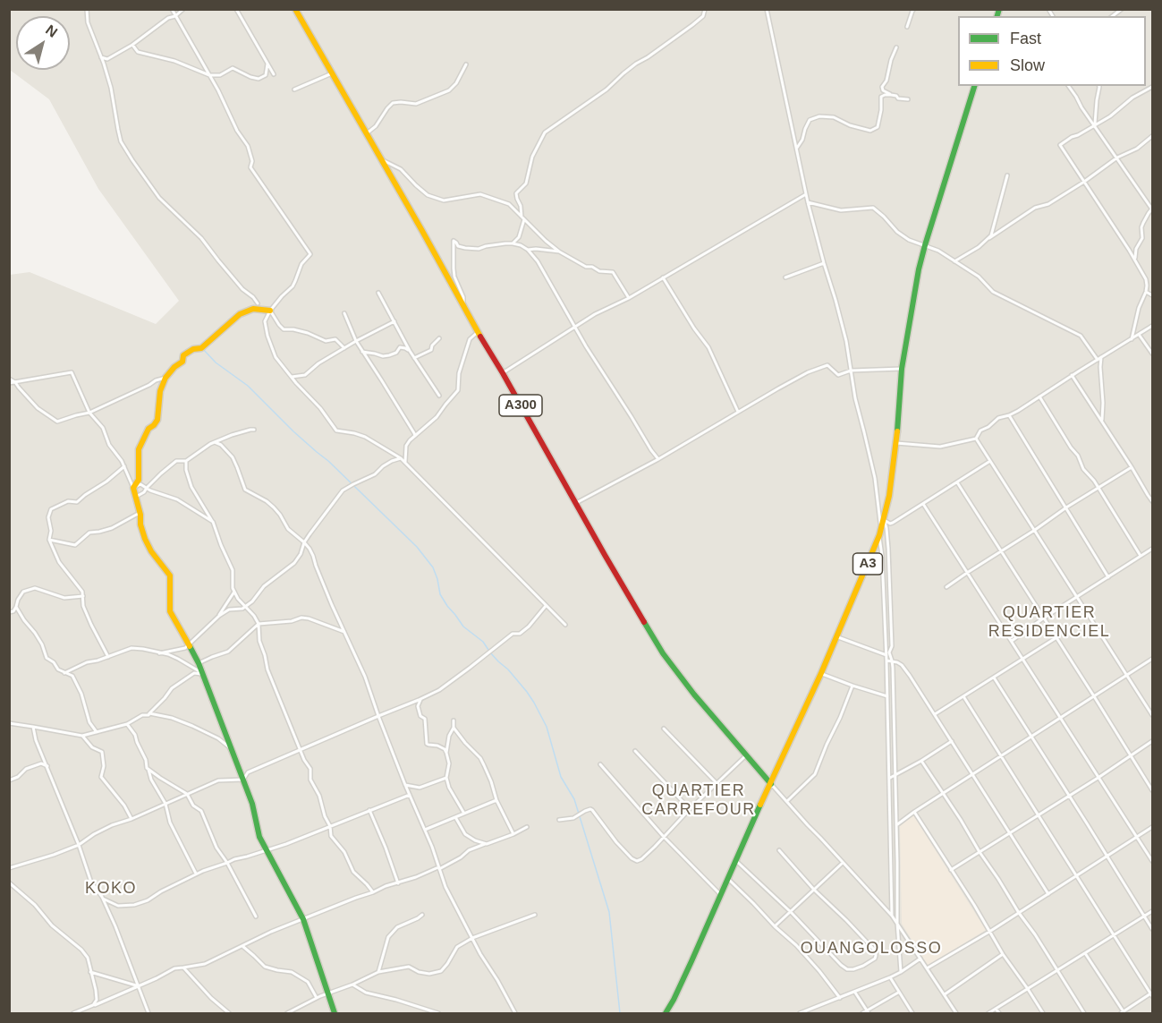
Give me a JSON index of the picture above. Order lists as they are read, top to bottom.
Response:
{
  "streets": {
    "main road": ["A300", "A3"]
  },
  "crossings": [
    ["A300", "A3"]
  ],
  "districts": [
    "QUARTIER RESIDENCIEL",
    "QUARTIER CARREFOUR",
    "KOKO",
    "OUANGOLOSSO"
  ],
  "legend": ["Fast", "Slow"],
  "north": "top right"
}
